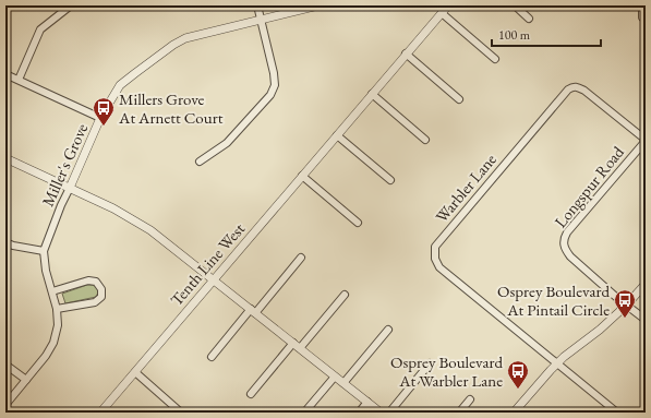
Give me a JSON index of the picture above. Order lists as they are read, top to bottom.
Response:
{
  "streets": {
    "street": [
      "Miller's Grove",
      "Longspur Road",
      "Warbler Lane",
      "Tenth Line West"
    ]
  },
  "crossings": [
    ["Longspur Road", "Warbler Lane"]
  ],
  "places": {
    "bus stop": ["Millers Grove At Arnett Court", "Osprey Boulevard At Pintail Circle", "Osprey Boulevard At Warbler Lane"]
  },
  "scale_bar": "100 m"
}
